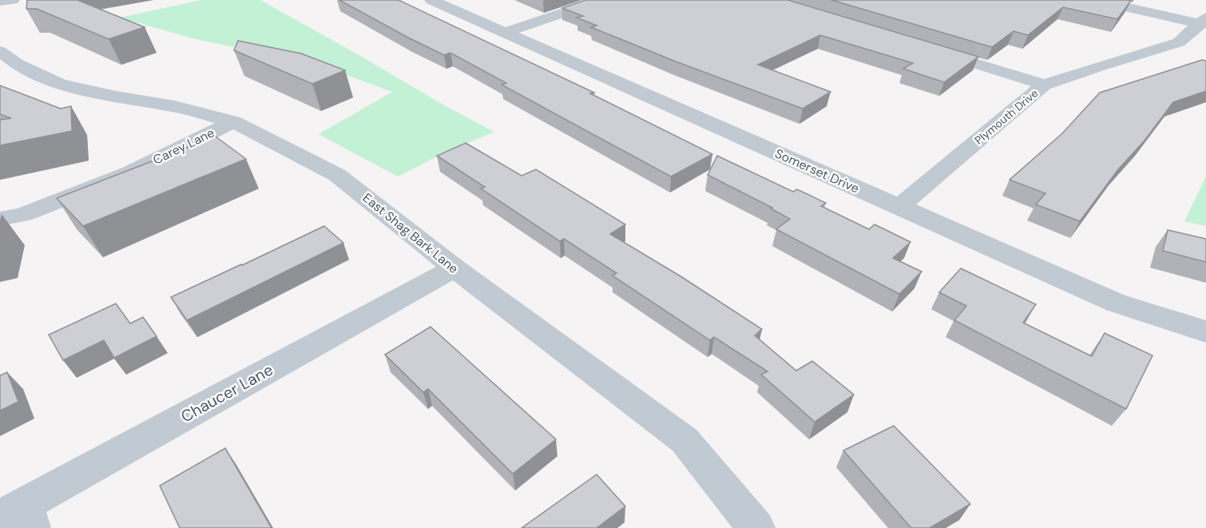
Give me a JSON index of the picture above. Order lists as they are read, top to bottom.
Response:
{
  "streets": {
    "street": [
      "Plymouth Drive",
      "Carey Lane",
      "Somerset Drive",
      "East Shag Bark Lane",
      "Chaucer Lane"
    ]
  },
  "crossings": [
    ["Plymouth Drive", "Somerset Drive"],
    ["Carey Lane", "East Shag Bark Lane"],
    ["East Shag Bark Lane", "Chaucer Lane"]
  ]
}
